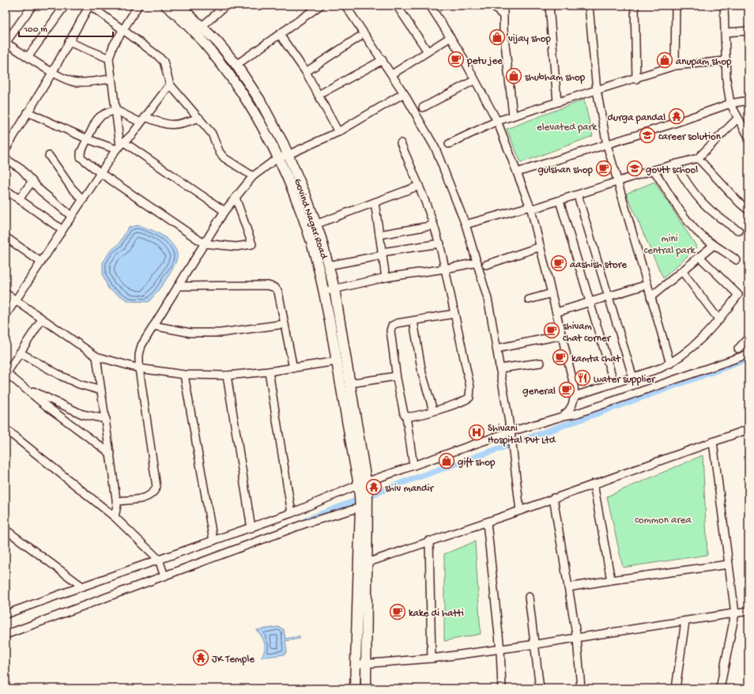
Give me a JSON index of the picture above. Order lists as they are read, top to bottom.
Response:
{
  "streets": {
    "main road": ["Govind Nagar Road"]
  },
  "parks": ["elevated park", "mini central park", "common area"],
  "places": {
    "shop": [
      "vijay shop",
      "anupam shop",
      "shubham shop",
      "gift shop"
    ],
    "cafe": [
      "petu jee",
      "gulshan shop",
      "aashish store",
      "shivam chat corner",
      "kamta chat",
      "general",
      "kake di hatti"
    ],
    "temple": ["durga pandal", "shiv mandir", "JK Temple"],
    "school or university": ["career solution", "govtt school"],
    "restaurant": ["water supplier"],
    "hospital": ["Shivani Hospital Pvt Ltd"]
  },
  "scale_bar": "100 m"
}
